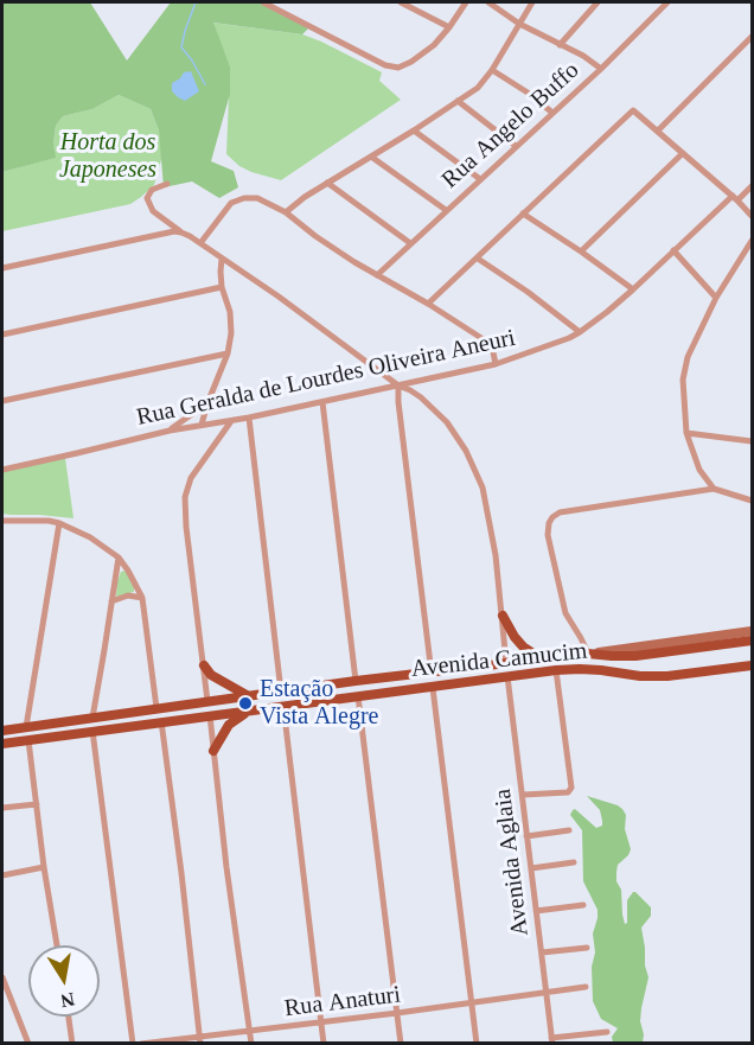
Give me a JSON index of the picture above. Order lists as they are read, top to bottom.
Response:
{
  "streets": {
    "main road": ["Avenida Camucim"],
    "street": [
      "Rua Angelo Buffo",
      "Rua Geralda de Lourdes Oliveira Aneuri",
      "Avenida Aglaia",
      "Rua Anaturi"
    ]
  },
  "crossings": [
    ["Avenida Camucim", "Avenida Aglaia"],
    ["Avenida Aglaia", "Rua Anaturi"]
  ],
  "parks": ["Horta dos Japoneses"],
  "places": ["Estação Vista Alegre"],
  "north": "bottom"
}
